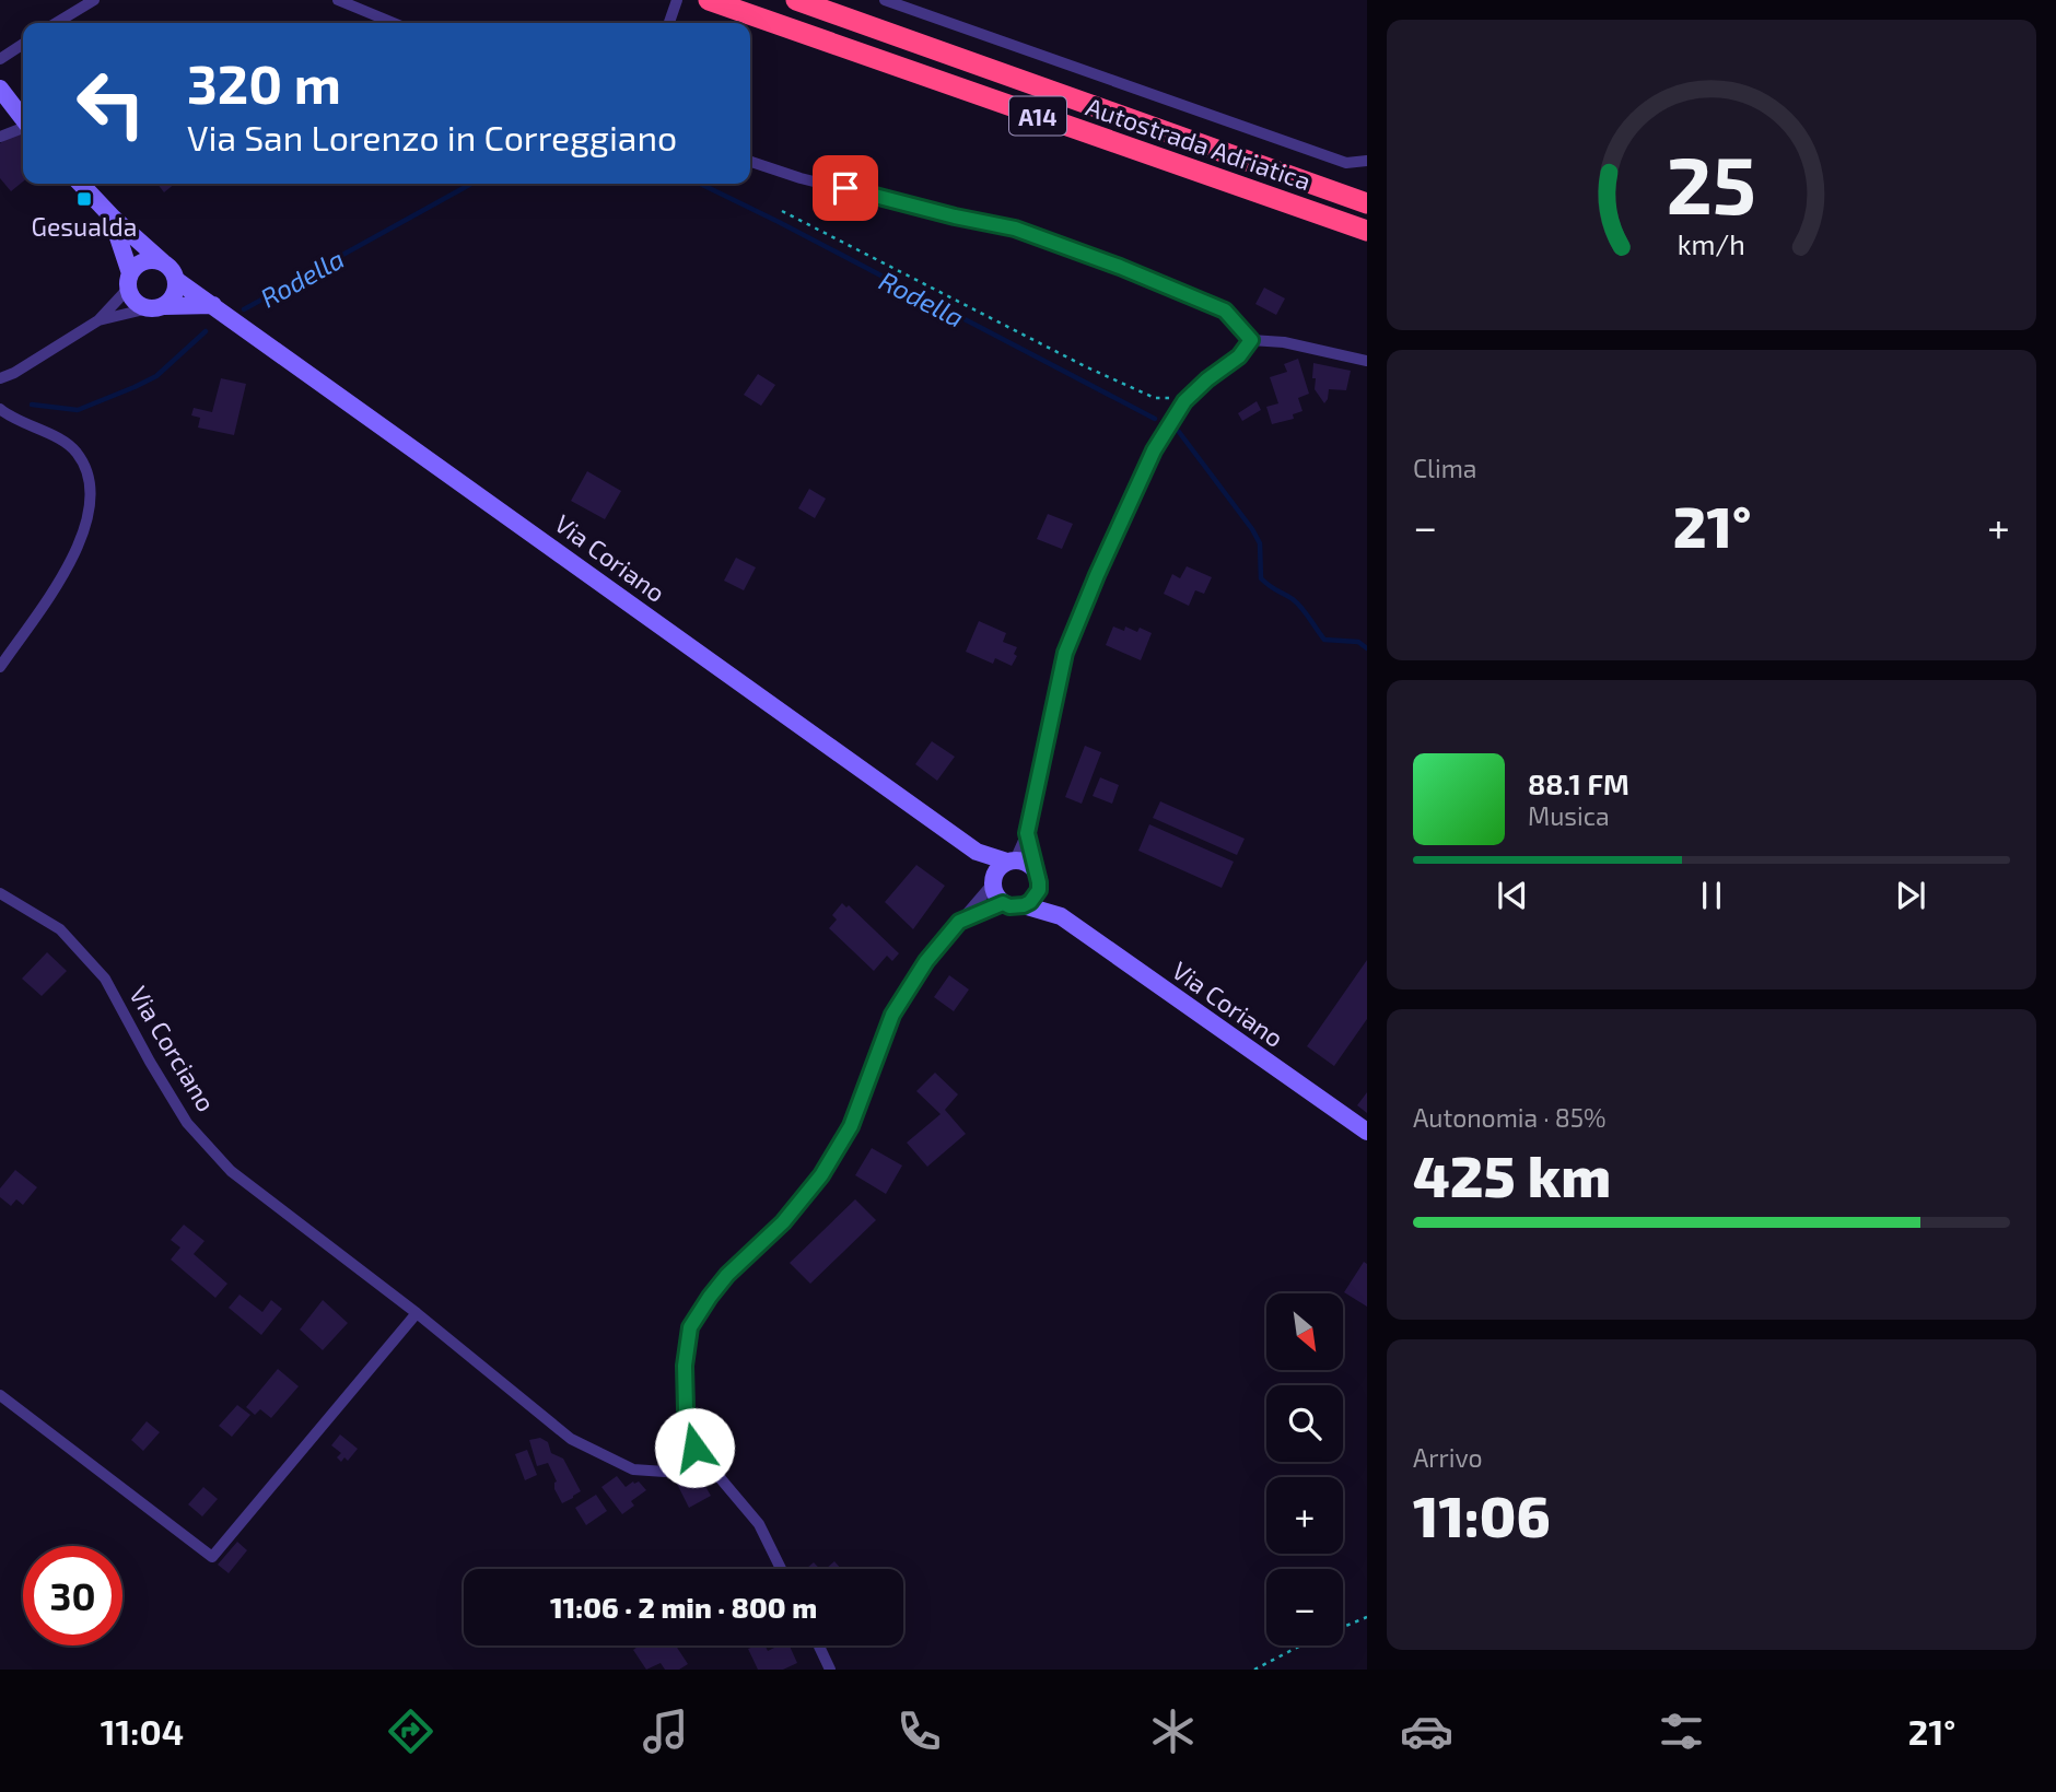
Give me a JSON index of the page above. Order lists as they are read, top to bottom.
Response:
{
  "streets": {
    "highway": ["A14", "Autostrada Adriatica"],
    "main road": ["Via Coriano"],
    "street": ["Via Corciano"]
  },
  "water": ["Rodella"],
  "places": {
    "transit": ["Gesualda"]
  },
  "north": "bottom right",
  "page": {
    "turn": ["320 m", "Via San Lorenzo in Correggiano"],
    "tile": [
      "Clima",
      ["Autonomia · 85%", "425 km"],
      ["Arrivo", "11:06"]
    ],
    "heat": ["−", "21°", "+"],
    "song": ["88.1 FM", "Musica"],
    "map_buttons": ["+", "−"],
    "limit": "30",
    "trip": "11:06 · 2 min · 800 m",
    "tabs": ["11:04", "21°"],
    "gauge": ["25", "km/h"]
  }
}
